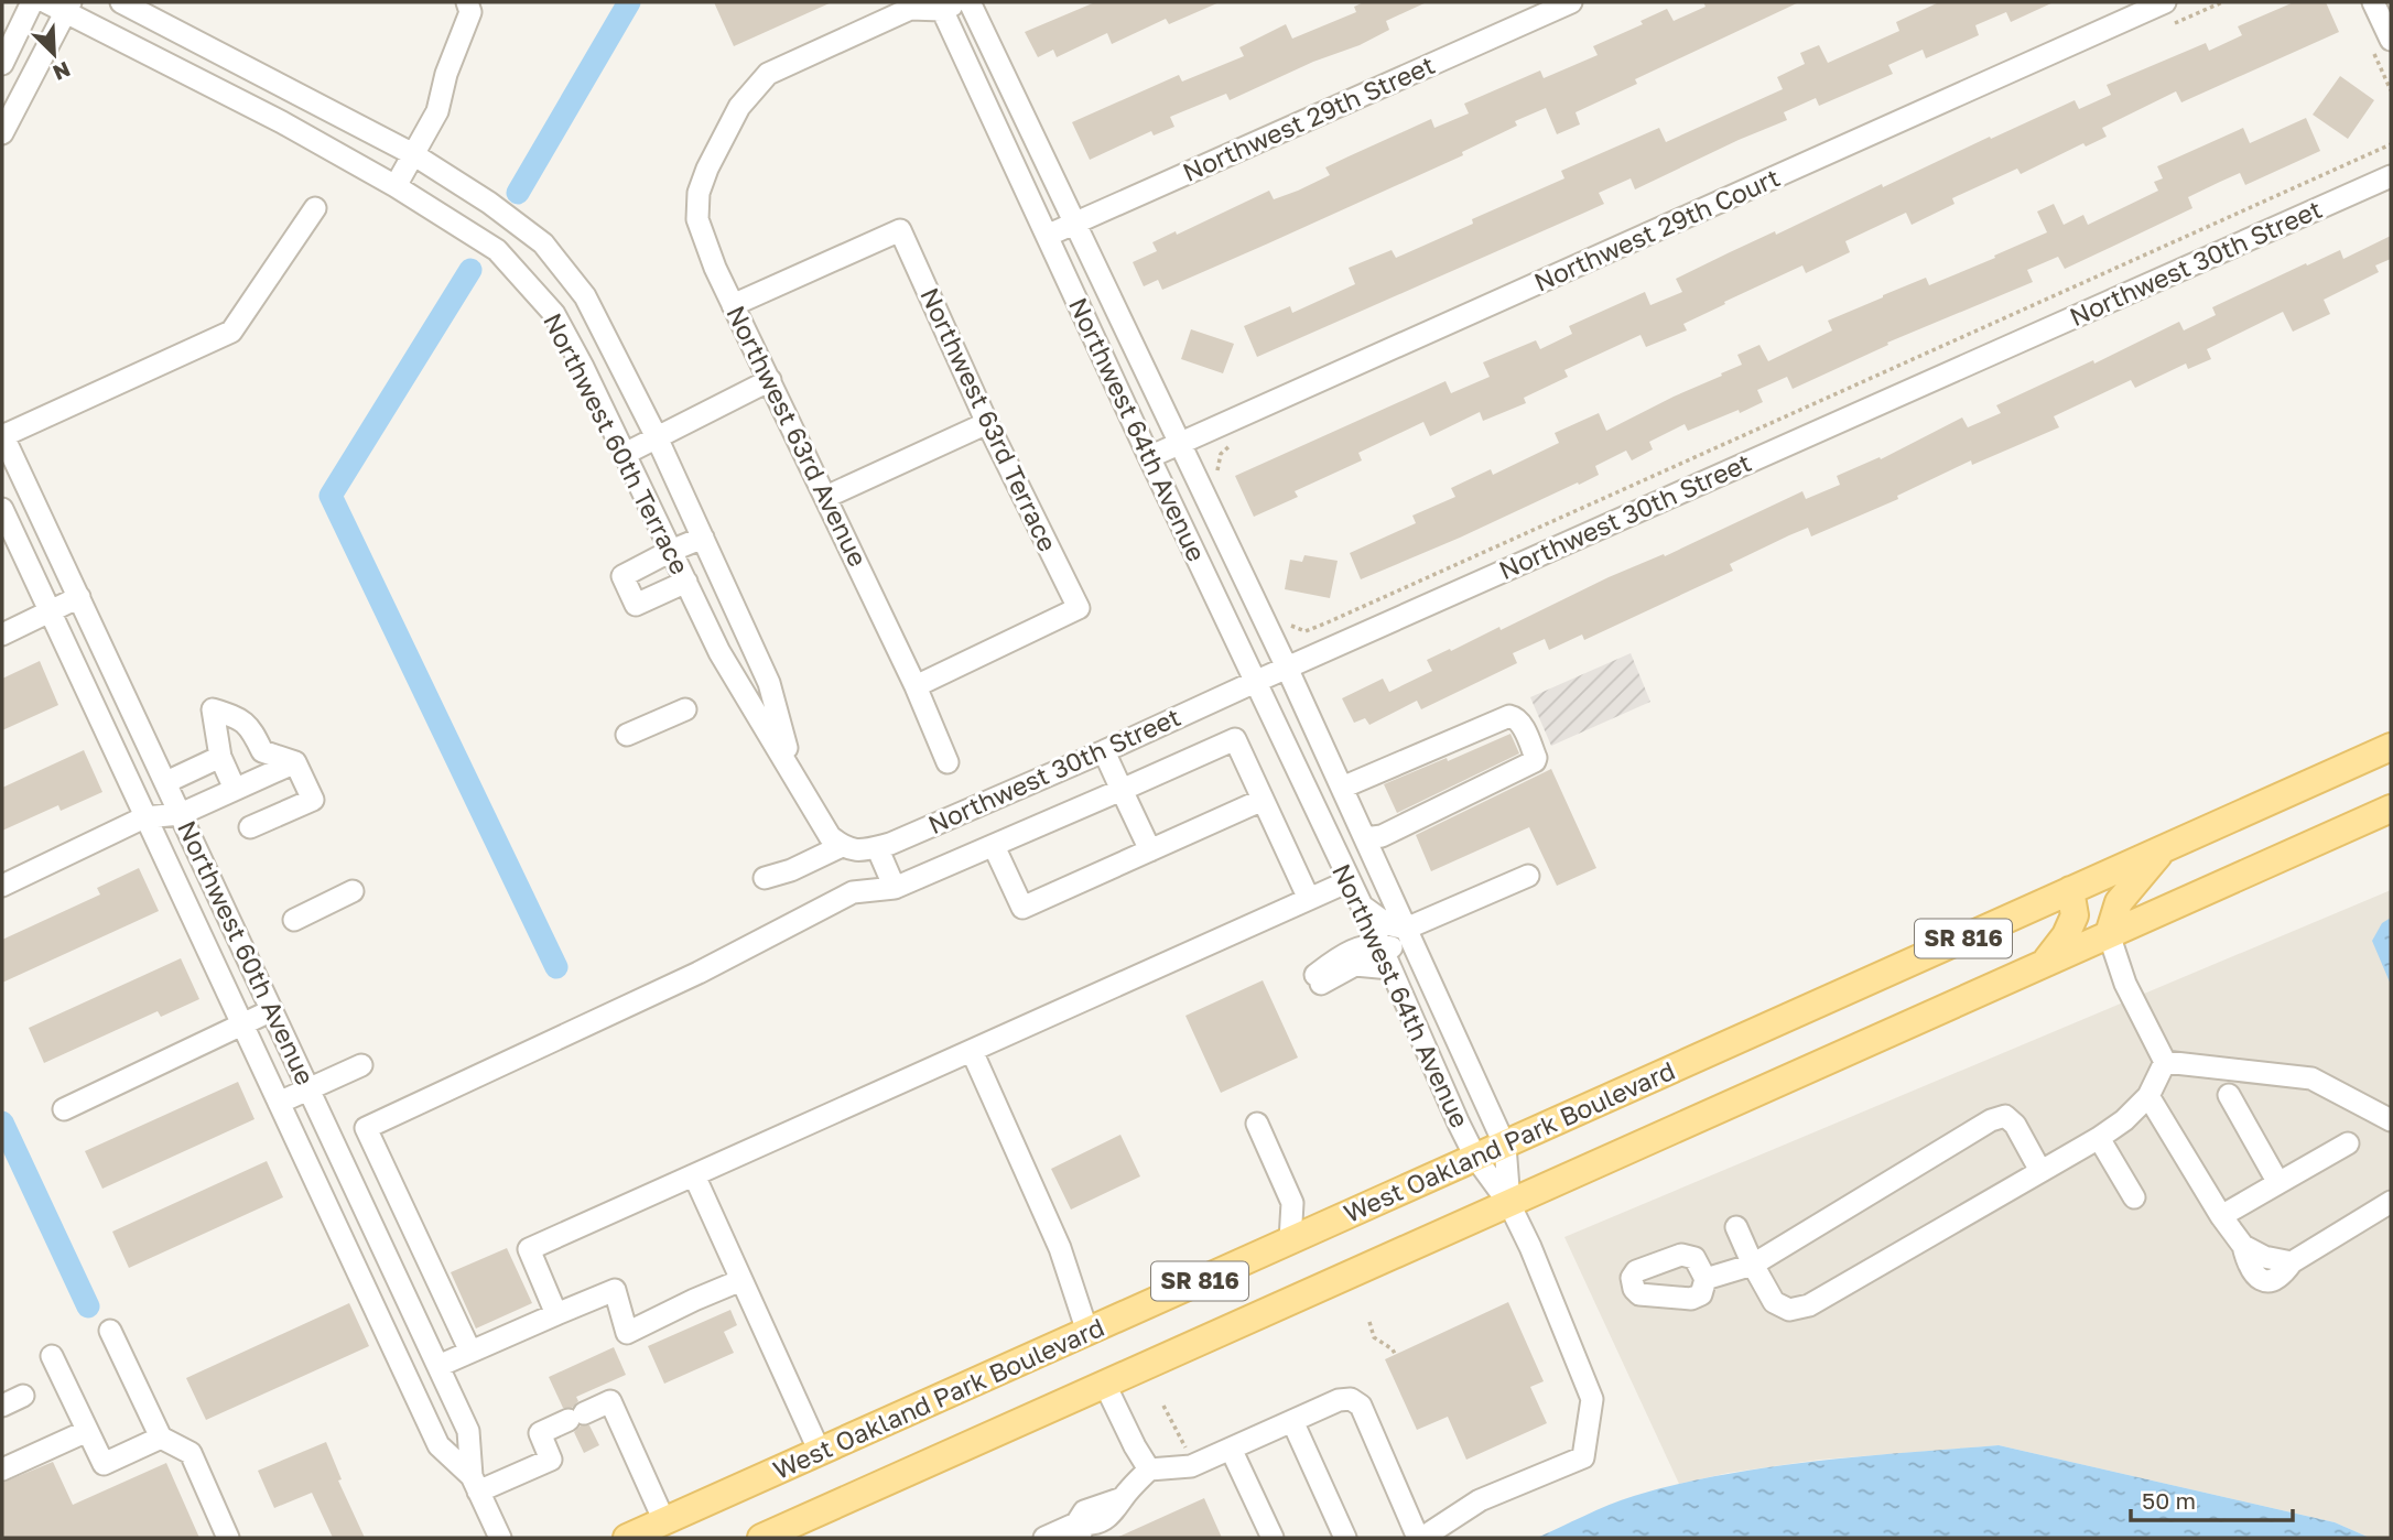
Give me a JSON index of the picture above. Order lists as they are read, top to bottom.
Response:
{
  "streets": {
    "main road": ["SR 816", "West Oakland Park Boulevard"],
    "street": [
      "Northwest 29th Street",
      "Northwest 29th Court",
      "Northwest 30th Street",
      "Northwest 63rd Terrace",
      "Northwest 64th Avenue",
      "Northwest 63rd Avenue",
      "Northwest 60th Terrace",
      "Northwest 60th Avenue"
    ]
  },
  "crossings": [
    ["Northwest 29th Street", "Northwest 64th Avenue"],
    ["Northwest 29th Court", "Northwest 64th Avenue"],
    ["Northwest 30th Street", "Northwest 64th Avenue"],
    ["Northwest 30th Street", "Northwest 60th Terrace"],
    ["Northwest 63rd Terrace", "Northwest 63rd Avenue"],
    ["Northwest 64th Avenue", "Northwest 63rd Avenue"],
    ["Northwest 64th Avenue", "SR 816"],
    ["Northwest 64th Avenue", "West Oakland Park Boulevard"]
  ],
  "scale_bar": "50 m",
  "north": "bottom right"
}
